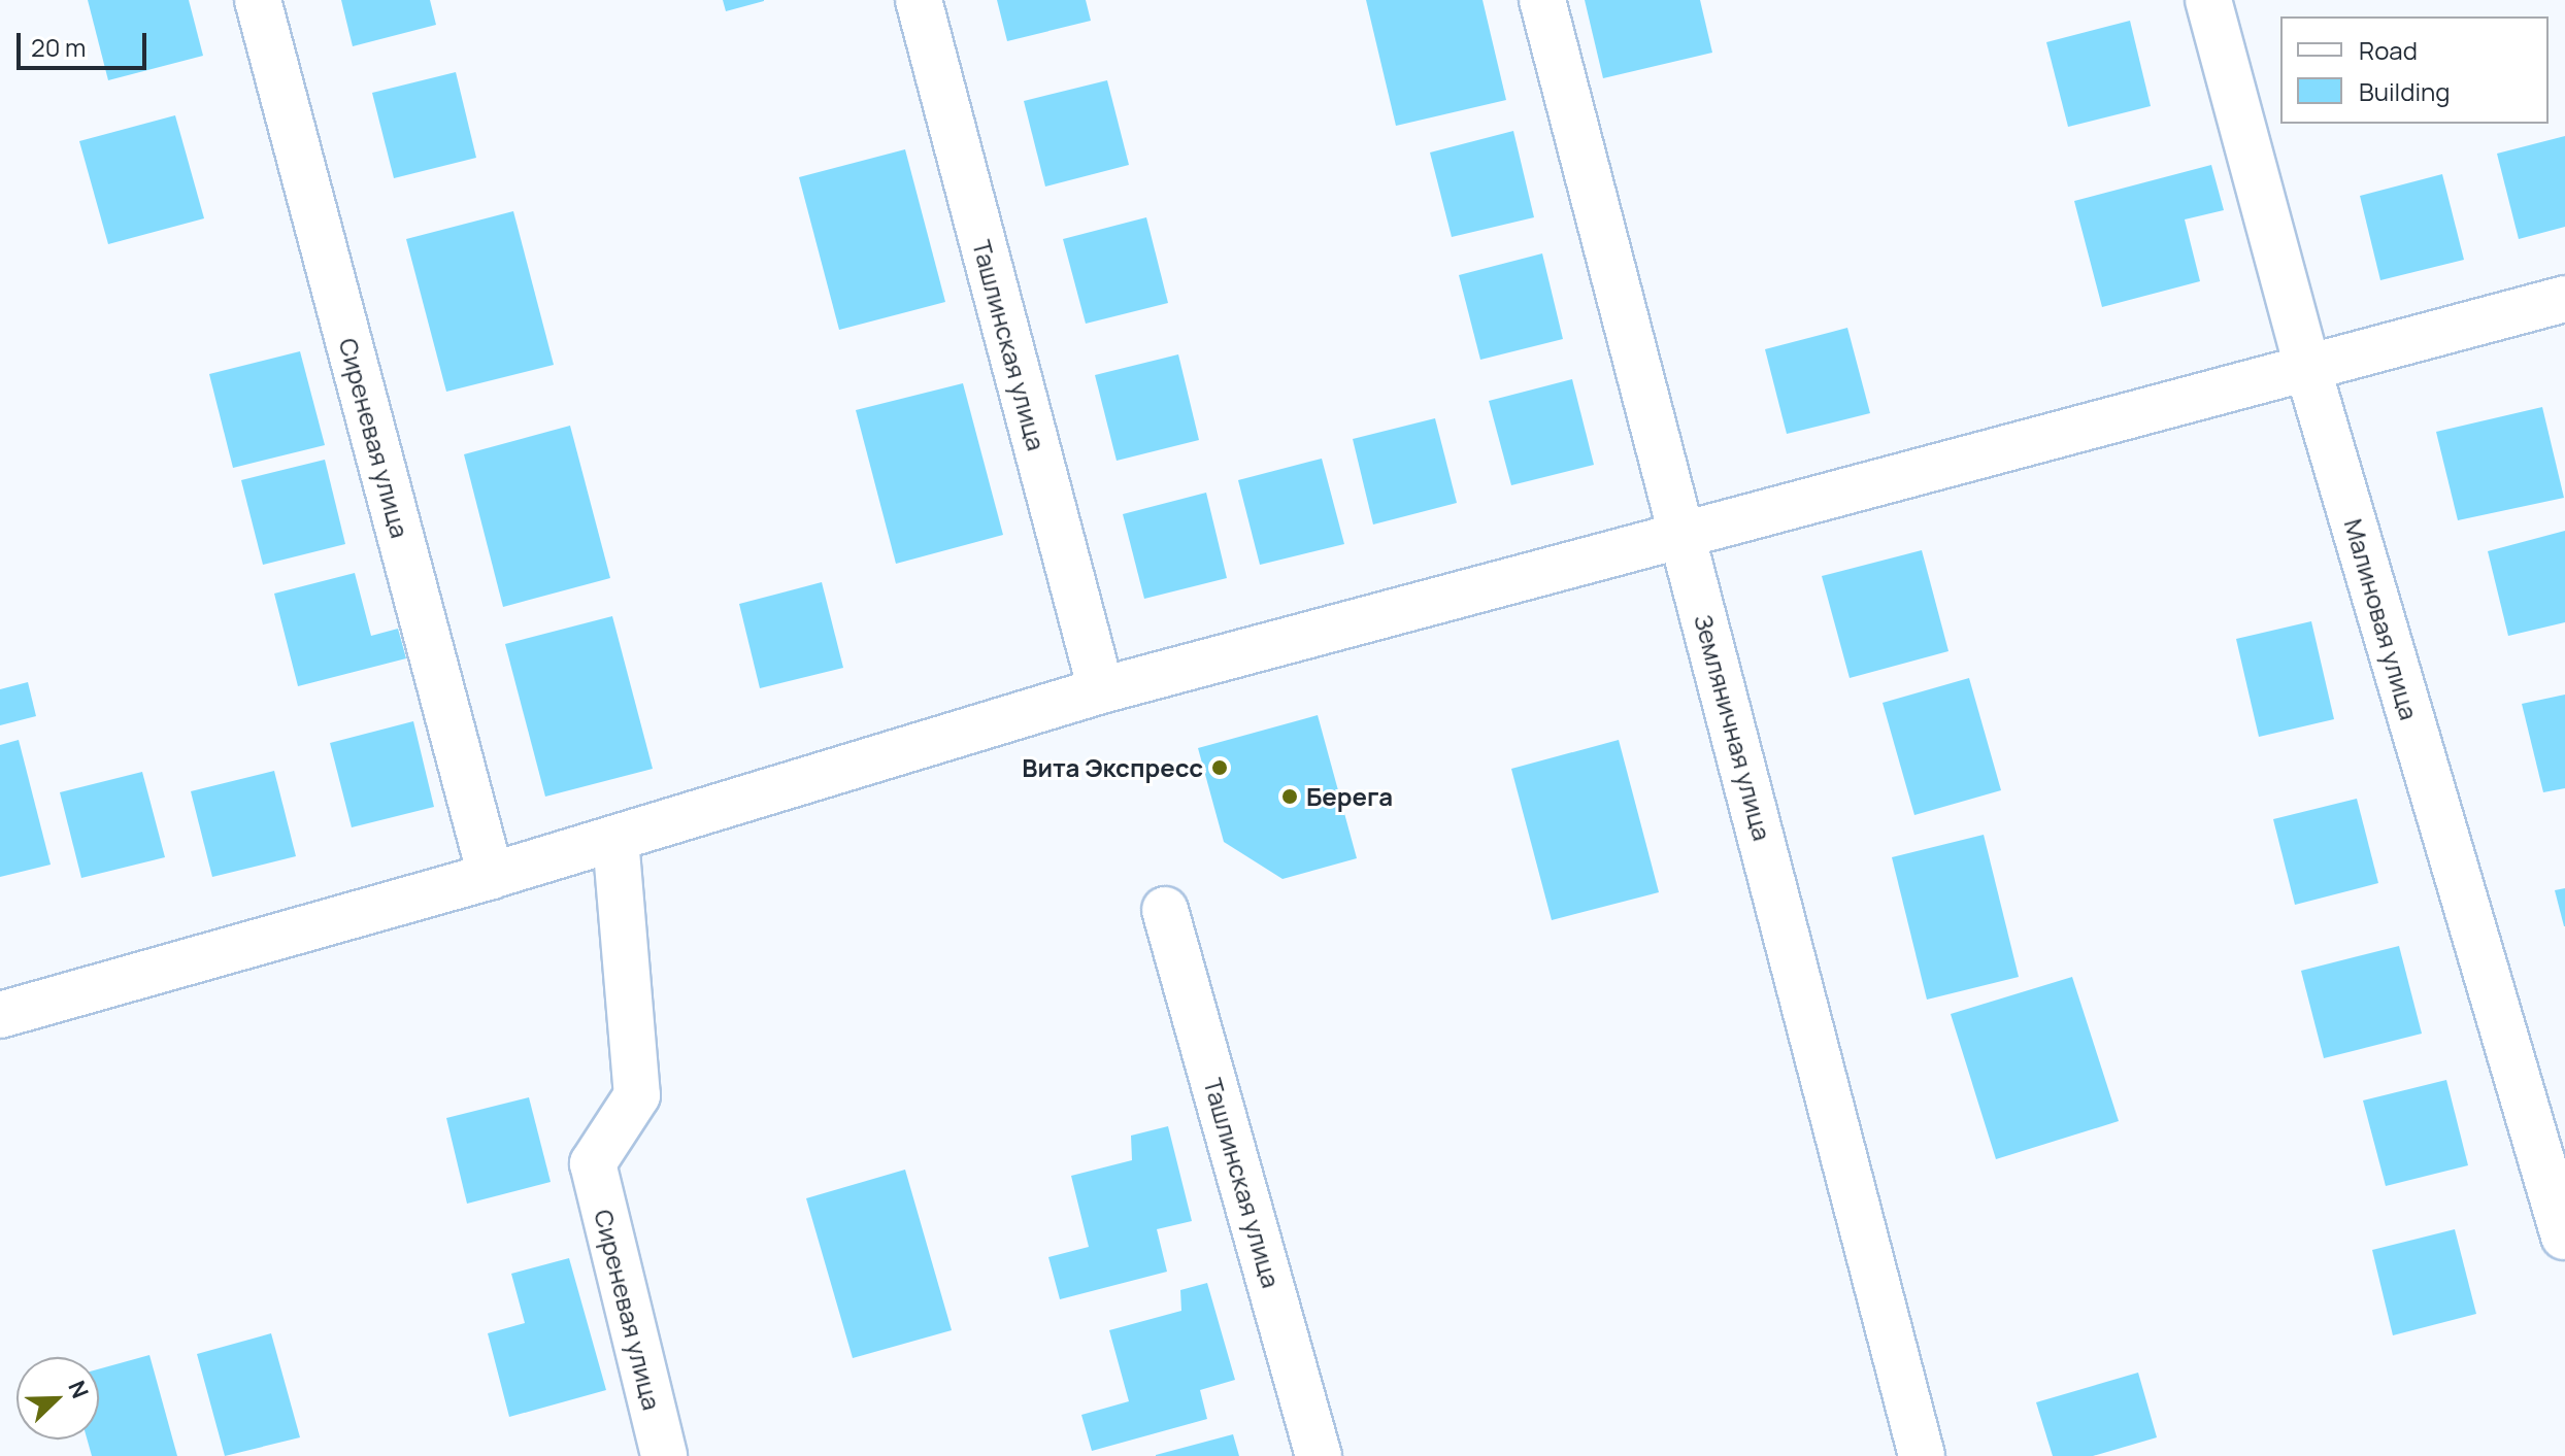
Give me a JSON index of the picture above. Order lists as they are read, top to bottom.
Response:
{
  "streets": {
    "street": [
      "Ташлинская улица",
      "Сиреневая улица",
      "Малиновая улица",
      "Земляничная улица"
    ]
  },
  "places": ["Вита Экспресс", "Берега"],
  "legend": ["Road", "Building"],
  "scale_bar": "20 m",
  "north": "top right"
}
